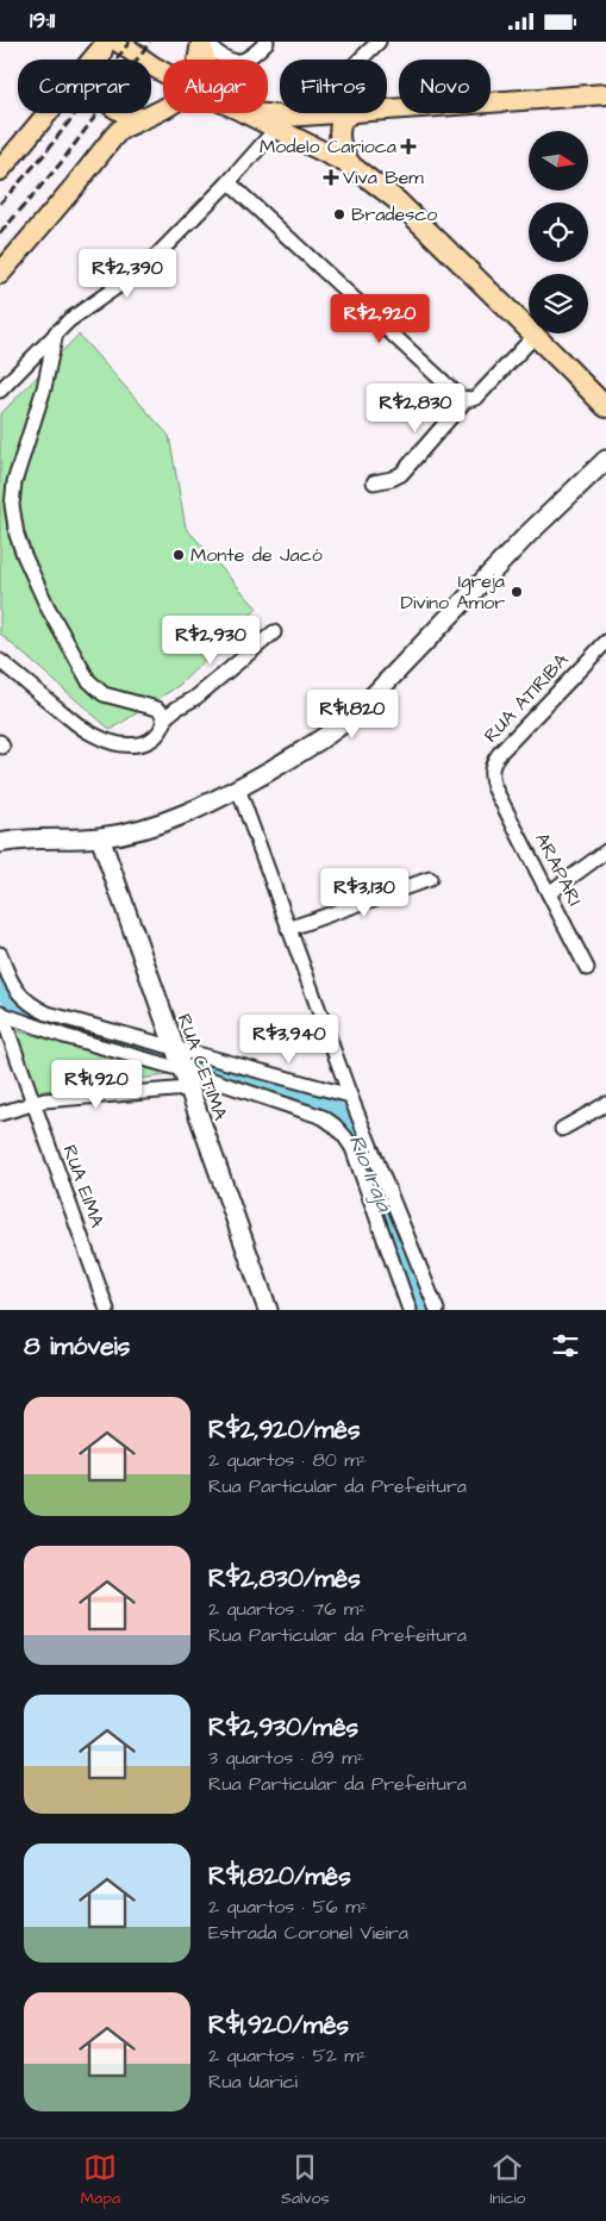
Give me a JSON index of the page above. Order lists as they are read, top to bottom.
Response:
{
  "streets": {
    "street": [
      "RUA ATIRIBA",
      "ARAPARI",
      "RUA CETIMA",
      "RUA EIMA"
    ]
  },
  "crossings": [
    ["RUA ATIRIBA", "ARAPARI"]
  ],
  "water": ["Rio Irajá"],
  "places": {
    "health": ["Modelo Carioca", "Viva Bem"],
    "other": ["Bradesco", "Monte de Jacó", "Igreja Divino Amor"]
  },
  "north": "right",
  "page": {
    "status": "19:11",
    "chip": [
      "Comprar",
      "Alugar",
      "Filtros",
      "Novo"
    ],
    "price": [
      "R$2,390",
      "R$2,920",
      "R$2,830",
      "R$2,930",
      "R$1,820",
      "R$3,130",
      "R$3,940",
      "R$1,920"
    ],
    "heading": "8 imóveis",
    "list": [
      {
        "name": "R$2,920/mês",
        "note": "2 quartos · 80 m² · Rua Particular da Prefeitura"
      },
      {
        "name": "R$2,830/mês",
        "note": "2 quartos · 76 m² · Rua Particular da Prefeitura"
      },
      {
        "name": "R$2,930/mês",
        "note": "3 quartos · 89 m² · Rua Particular da Prefeitura"
      },
      {
        "name": "R$1,820/mês",
        "note": "2 quartos · 56 m² · Estrada Coronel Vieira"
      },
      {
        "name": "R$1,920/mês",
        "note": "2 quartos · 52 m² · Rua Uarici"
      }
    ],
    "tabs": ["Mapa", "Salvos", "Início"]
  }
}
